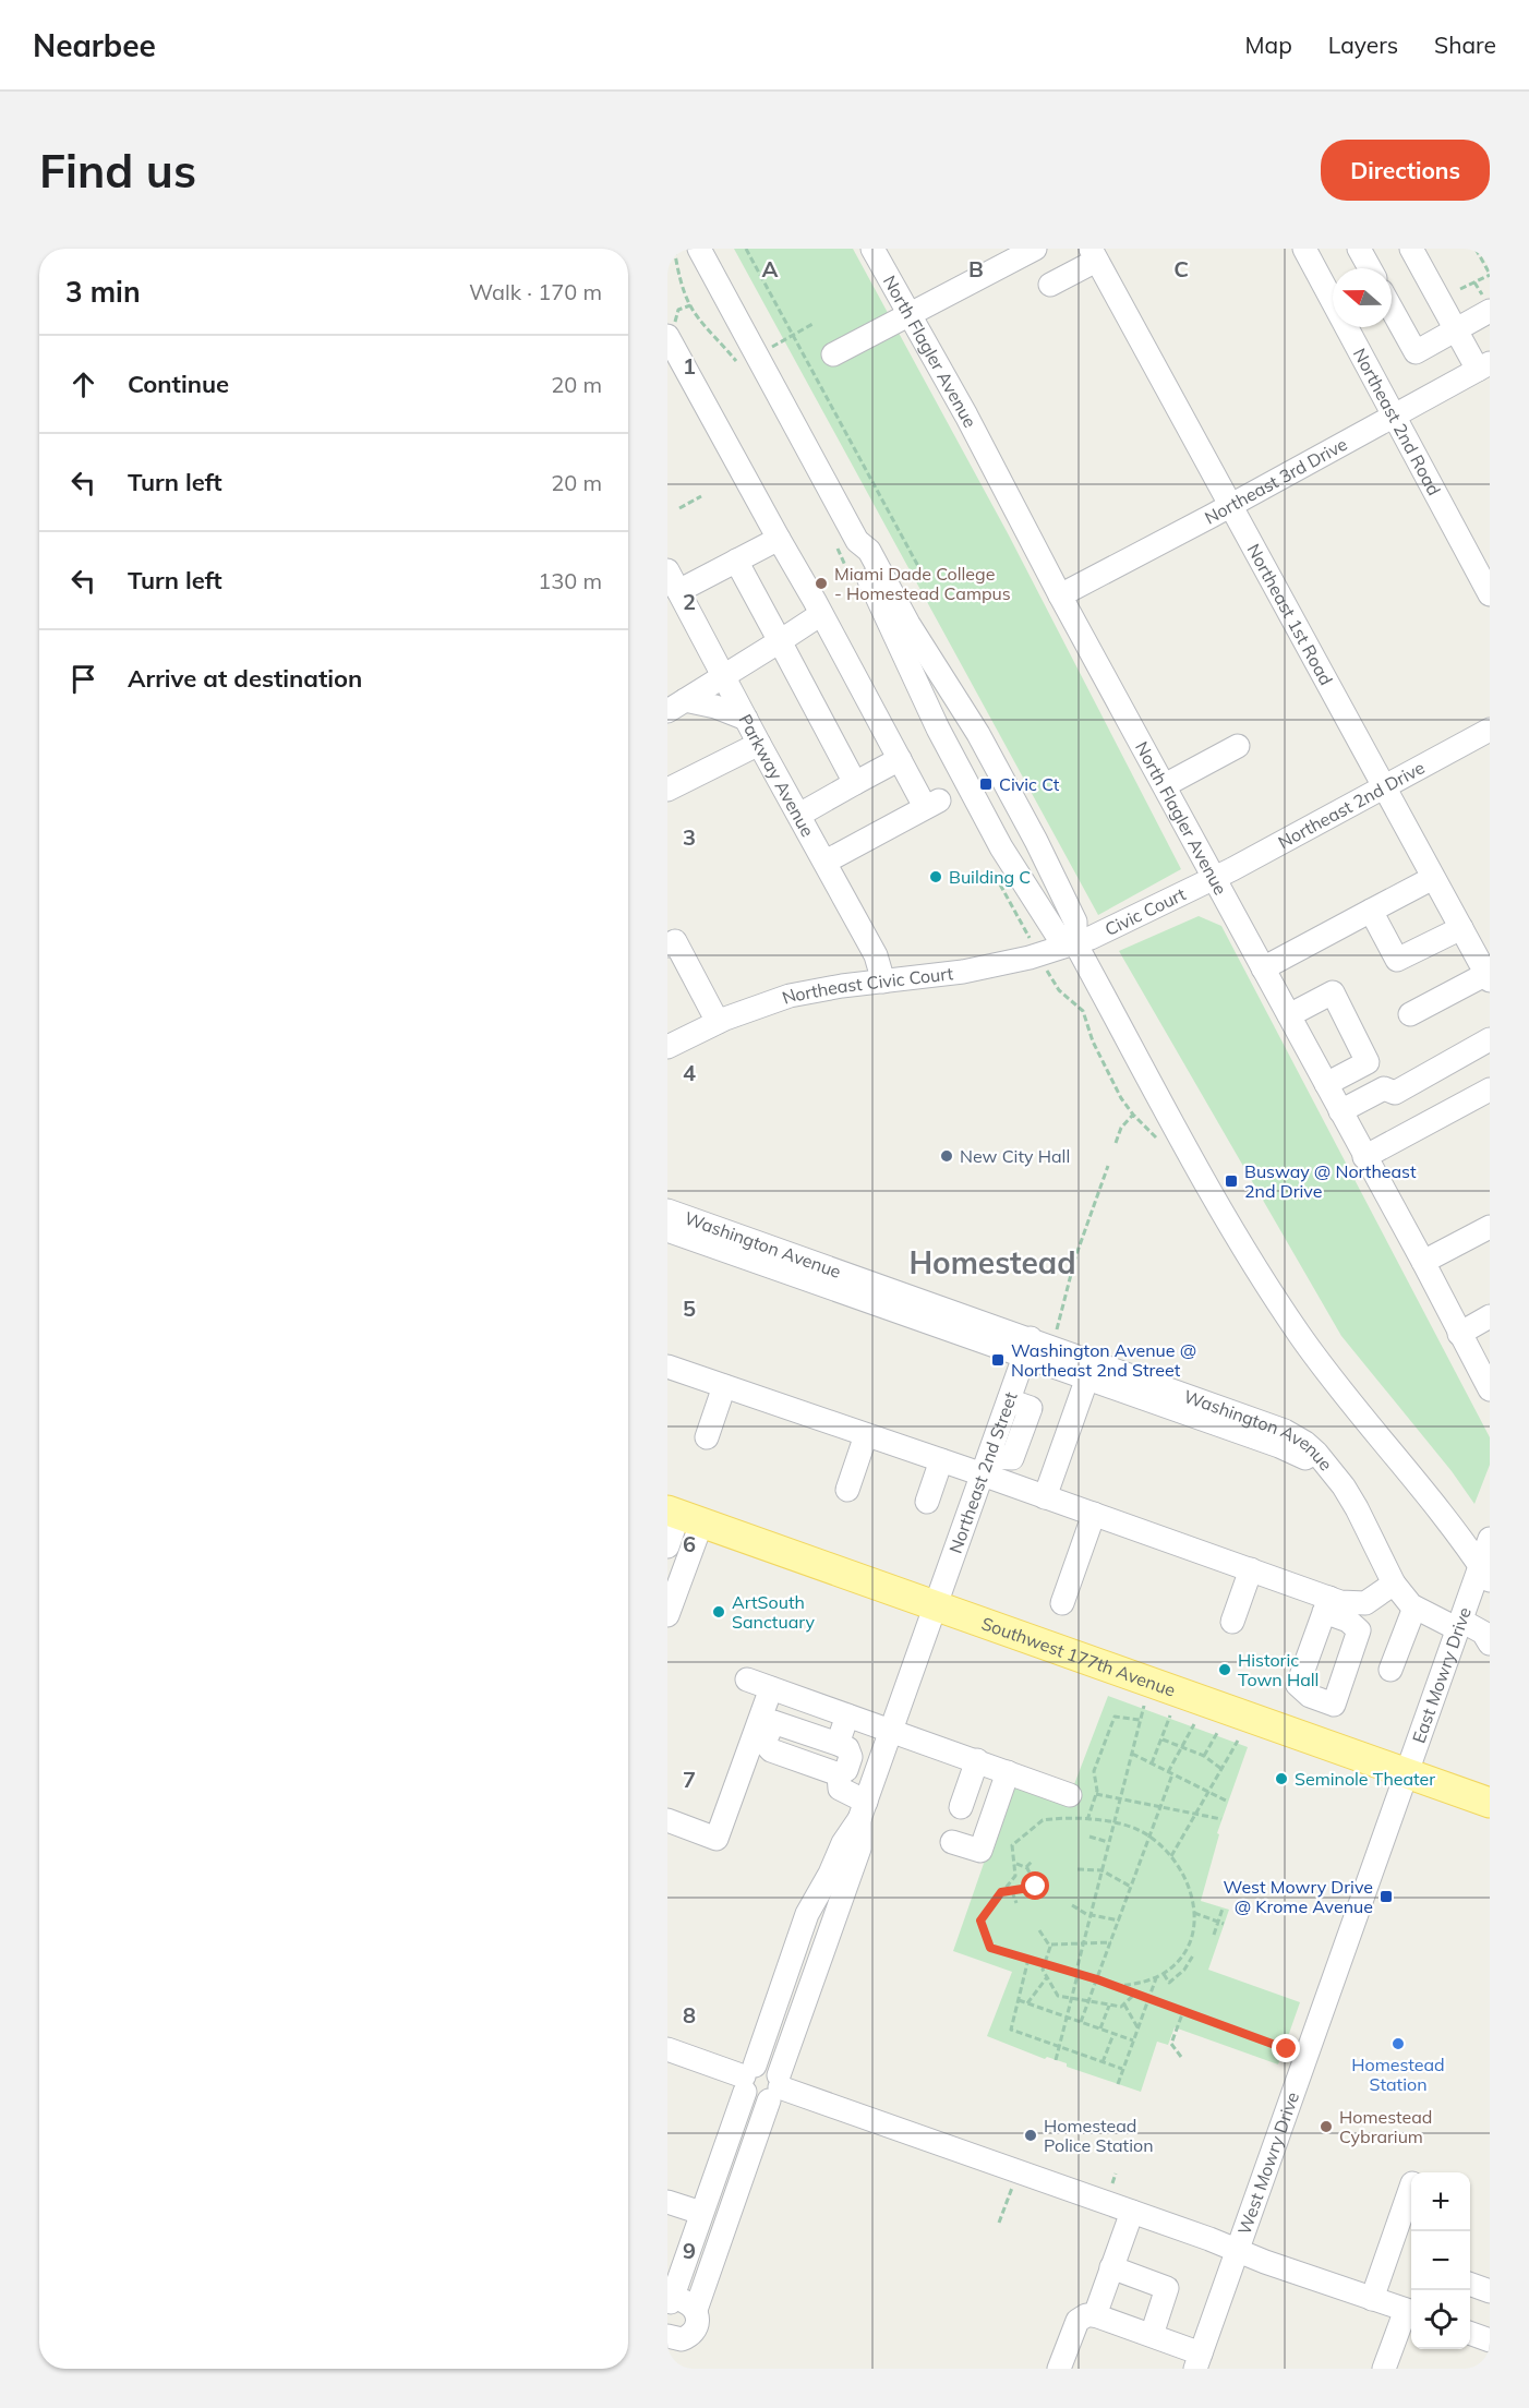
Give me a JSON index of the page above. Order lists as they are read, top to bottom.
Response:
{
  "streets": {
    "main road": ["Southwest 177th Avenue"],
    "street": [
      "North Flagler Avenue",
      "Northeast 2nd Road",
      "Northeast 3rd Drive",
      "Northeast 1st Road",
      "Parkway Avenue",
      "Northeast 2nd Drive",
      "Civic Court",
      "Northeast Civic Court",
      "Washington Avenue",
      "Northeast 2nd Street",
      "East Mowry Drive",
      "West Mowry Drive"
    ]
  },
  "crossings": [
    ["North Flagler Avenue", "Northeast 3rd Drive"],
    ["North Flagler Avenue", "Northeast 2nd Drive"],
    ["North Flagler Avenue", "Civic Court"],
    ["Northeast 2nd Road", "Northeast 3rd Drive"],
    ["Northeast 3rd Drive", "Northeast 1st Road"],
    ["Northeast 1st Road", "Northeast 2nd Drive"],
    ["Parkway Avenue", "Northeast Civic Court"],
    ["Northeast 2nd Drive", "Civic Court"],
    ["Civic Court", "Northeast Civic Court"],
    ["Washington Avenue", "Northeast 2nd Street"],
    ["Northeast 2nd Street", "Southwest 177th Avenue"],
    ["Southwest 177th Avenue", "East Mowry Drive"],
    ["Southwest 177th Avenue", "West Mowry Drive"],
    ["East Mowry Drive", "West Mowry Drive"]
  ],
  "districts": ["Homestead"],
  "places": {
    "other": [
      "Miami Dade College - Homestead Campus",
      "Building C",
      "New City Hall",
      "ArtSouth Sanctuary",
      "Historic Town Hall",
      "Seminole Theater",
      "Homestead Station",
      "Homestead Cybrarium",
      "Homestead Police Station"
    ],
    "transit": [
      "Civic Ct",
      "Busway @ Northeast 2nd Drive",
      "Washington Avenue @ Northeast 2nd Street",
      "West Mowry Drive @ Krome Avenue"
    ]
  },
  "north": "left",
  "page": {
    "header": "Nearbee",
    "nav": ["Map", "Layers", "Share"],
    "buttons": "Directions",
    "title": "Find us",
    "heading": ["3 min", "Walk · 170 m"],
    "list": [
      ["Continue", "20 m"],
      ["Turn left", "20 m"],
      ["Turn left", "130 m"],
      "Arrive at destination"
    ],
    "map_buttons": ["+", "−"]
  },
  "grid": {
    "columns": ["A", "B", "C"],
    "rows": [
      "1",
      "2",
      "3",
      "4",
      "5",
      "6",
      "7",
      "8",
      "9"
    ]
  }
}
